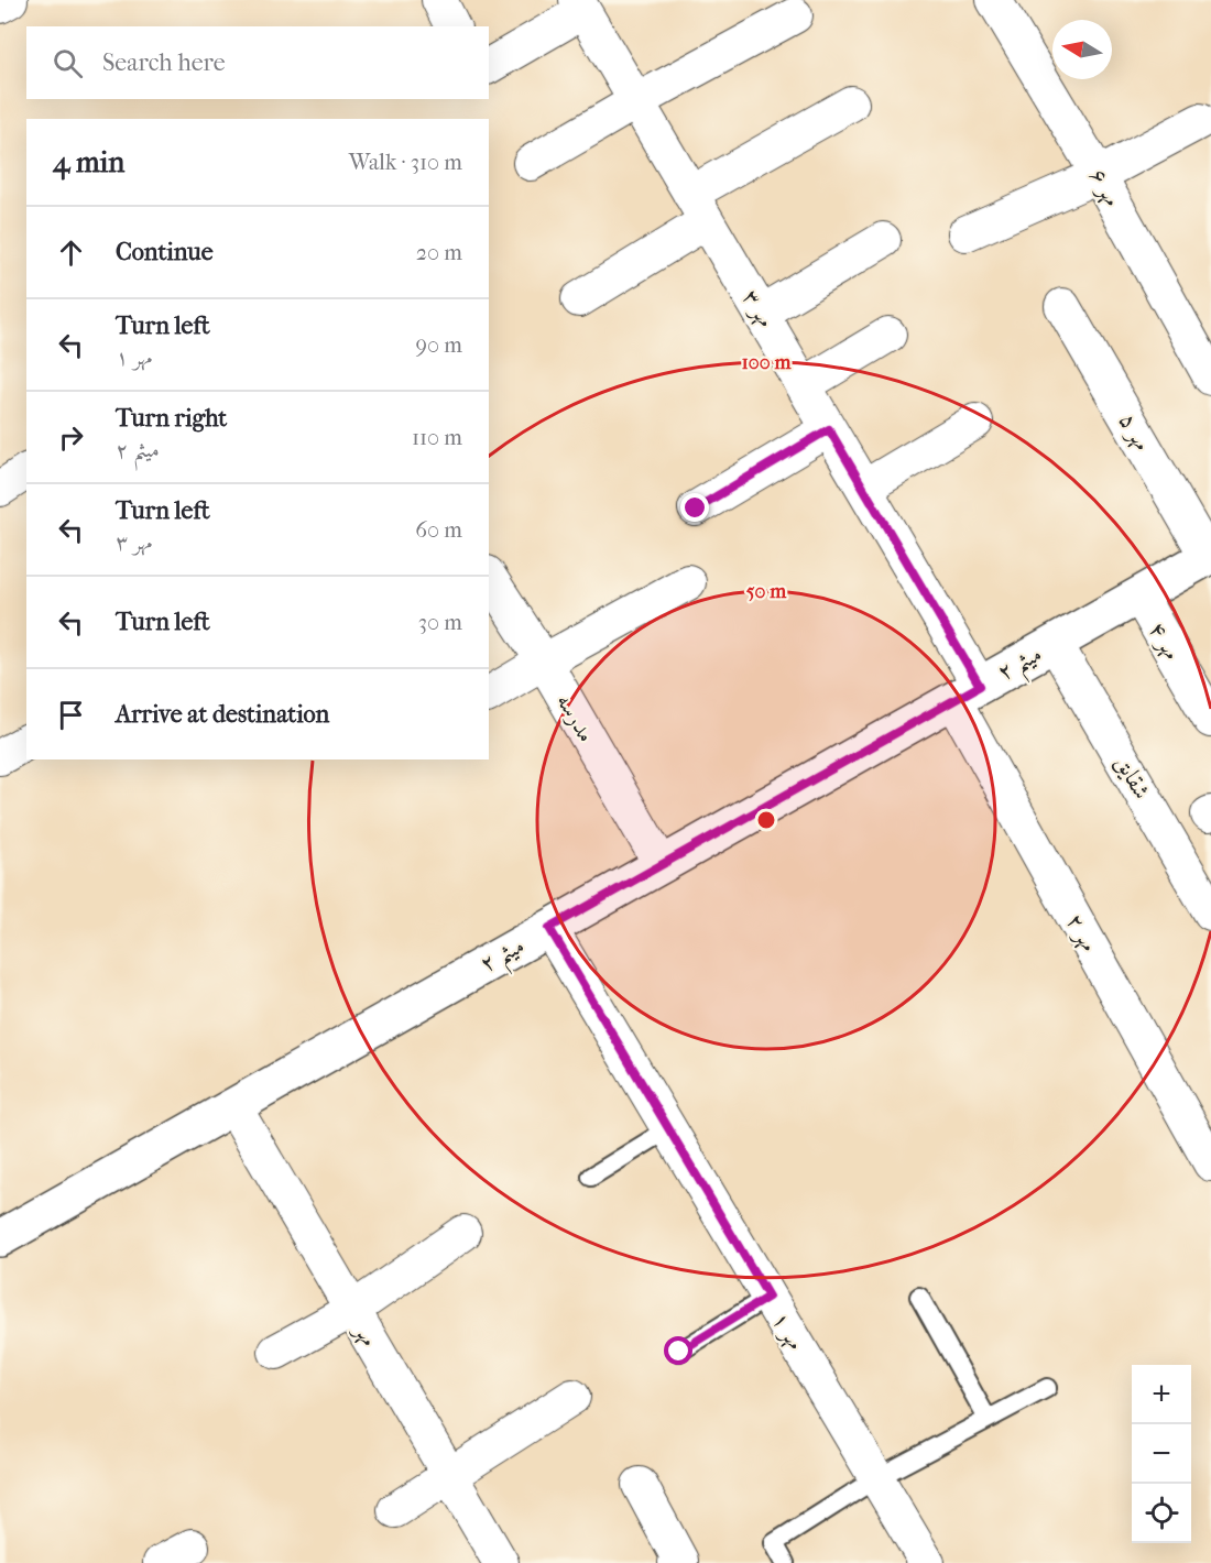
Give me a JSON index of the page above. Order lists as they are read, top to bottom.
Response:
{
  "streets": {
    "street": [
      "مهر ۶",
      "مهر ۳",
      "مهر ۵",
      "مهر ۴",
      "میثم ۲",
      "مدرسه",
      "شقایق",
      "مهر ۲",
      "مهر ۱",
      "مهر"
    ]
  },
  "crossings": [
    ["مهر ۳", "میثم ۲"],
    ["مهر ۳", "مهر ۲"],
    ["مهر ۵", "میثم ۲"],
    ["مهر ۴", "میثم ۲"],
    ["میثم ۲", "مدرسه"],
    ["میثم ۲", "شقایق"],
    ["میثم ۲", "مهر ۲"],
    ["میثم ۲", "مهر ۱"],
    ["میثم ۲", "مهر"]
  ],
  "north": "left",
  "page": {
    "search": "Search here",
    "heading": ["4 min", "Walk · 310 m"],
    "list": [
      ["Continue", "20 m"],
      ["Turn left", "مهر ۱", "90 m"],
      ["Turn right", "میثم ۲", "110 m"],
      ["Turn left", "مهر ۳", "60 m"],
      ["Turn left", "30 m"],
      "Arrive at destination"
    ],
    "map_buttons": ["+", "−"]
  },
  "rings": ["100 m", "50 m"]
}
